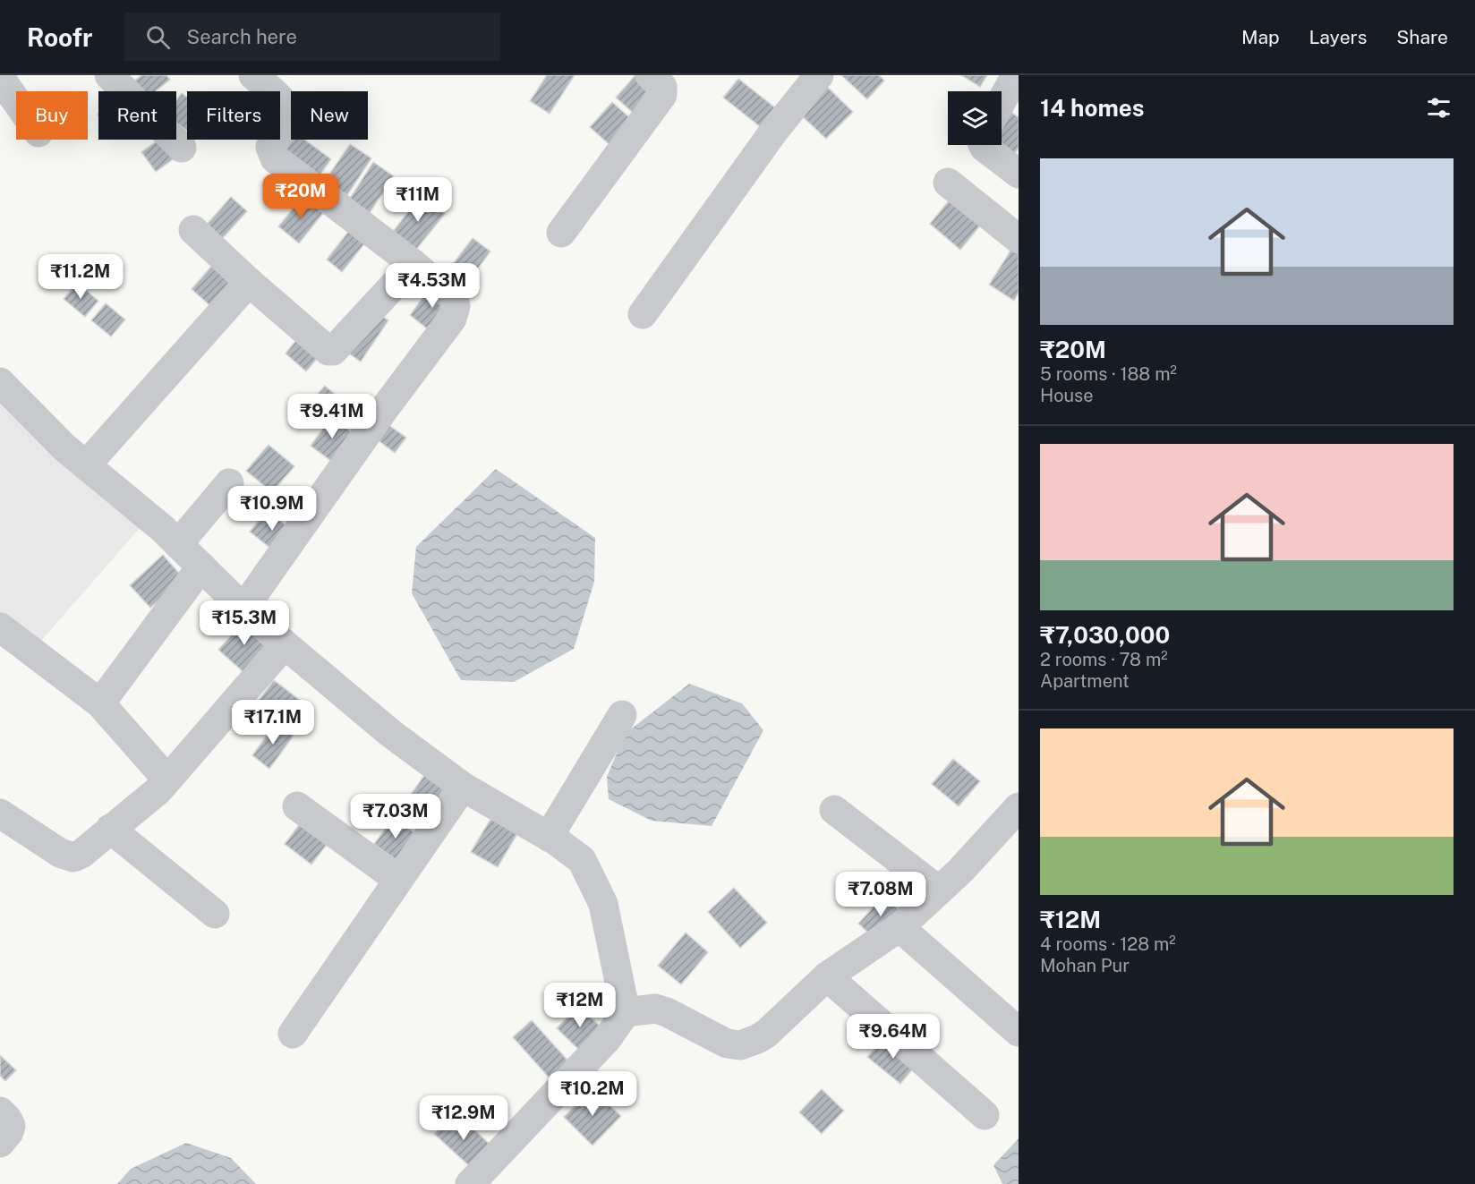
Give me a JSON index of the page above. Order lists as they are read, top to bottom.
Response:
{
  "page": {
    "header": "Roofr",
    "search": "Search here",
    "nav": ["Map", "Layers", "Share"],
    "heading": "14 homes",
    "chip": [
      "Buy",
      "Rent",
      "Filters",
      "New"
    ],
    "list": [
      {
        "name": "₹20M",
        "note": "5 rooms · 188 m² · House"
      },
      {
        "name": "₹7,030,000",
        "note": "2 rooms · 78 m² · Apartment"
      },
      {
        "name": "₹12M",
        "note": "4 rooms · 128 m² · Mohan Pur"
      }
    ],
    "price": [
      "₹20M",
      "₹11M",
      "₹11.2M",
      "₹4.53M",
      "₹9.41M",
      "₹10.9M",
      "₹15.3M",
      "₹17.1M",
      "₹7.03M",
      "₹7.08M",
      "₹12M",
      "₹9.64M",
      "₹10.2M",
      "₹12.9M"
    ]
  }
}
